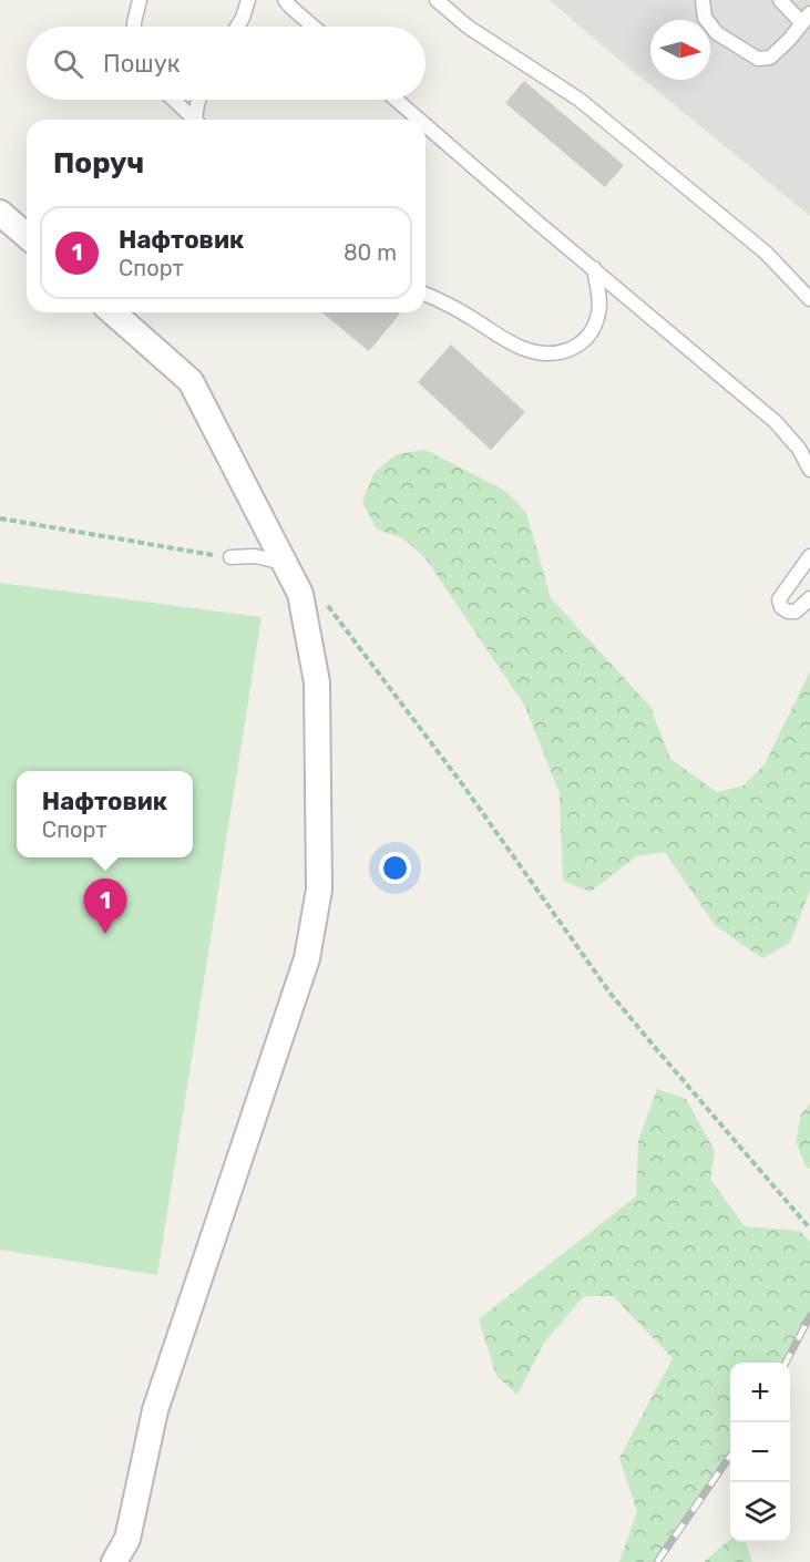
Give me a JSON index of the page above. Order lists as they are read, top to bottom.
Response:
{
  "north": "right",
  "page": {
    "search": "Пошук",
    "heading": "Поруч",
    "list": [
      {
        "mark": "1",
        "name": "Нафтовик",
        "note": "Спорт",
        "value": "80 m"
      }
    ],
    "popup": ["Нафтовик", "Спорт"],
    "pins": "1",
    "map_buttons": ["+", "−"]
  }
}
